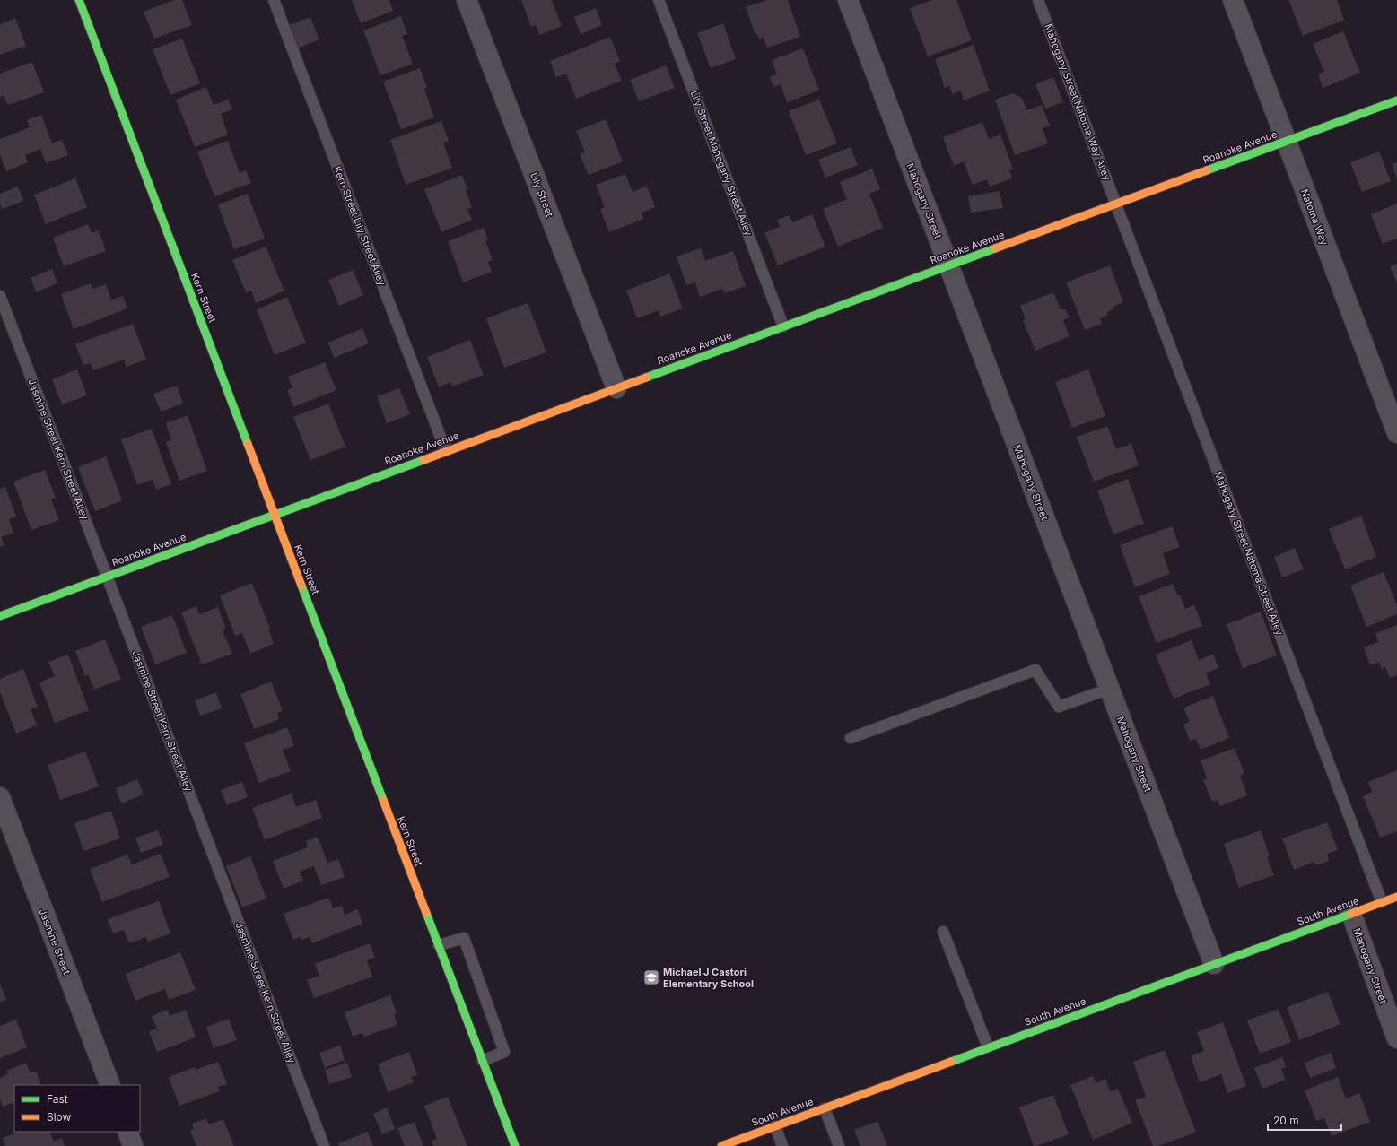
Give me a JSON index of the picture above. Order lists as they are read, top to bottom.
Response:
{
  "streets": {
    "street": [
      "Roanoke Avenue",
      "Lily Street",
      "Mahogany Street",
      "Natoma Way",
      "Kern Street",
      "South Avenue",
      "Jasmine Street"
    ],
    "lane": [
      "Mahogany Street Natoma Way Alley",
      "Lily Street Mahogany Street Alley",
      "Kern Street Lily Street Alley",
      "Jasmine Street Kern Street Alley",
      "Mahogany Street Natoma Street Alley"
    ]
  },
  "crossings": [
    ["Mahogany Street Natoma Way Alley", "Roanoke Avenue"],
    ["Mahogany Street Natoma Way Alley", "Mahogany Street Natoma Street Alley"],
    ["Roanoke Avenue", "Lily Street Mahogany Street Alley"],
    ["Roanoke Avenue", "Lily Street"],
    ["Roanoke Avenue", "Mahogany Street"],
    ["Roanoke Avenue", "Natoma Way"],
    ["Roanoke Avenue", "Kern Street Lily Street Alley"],
    ["Roanoke Avenue", "Kern Street"],
    ["Roanoke Avenue", "Jasmine Street Kern Street Alley"],
    ["Roanoke Avenue", "Mahogany Street Natoma Street Alley"],
    ["Mahogany Street", "South Avenue"],
    ["Mahogany Street Natoma Street Alley", "South Avenue"]
  ],
  "places": {
    "school or university": ["Michael J Castori Elementary School"]
  },
  "legend": ["Fast", "Slow"],
  "scale_bar": "20 m"
}
